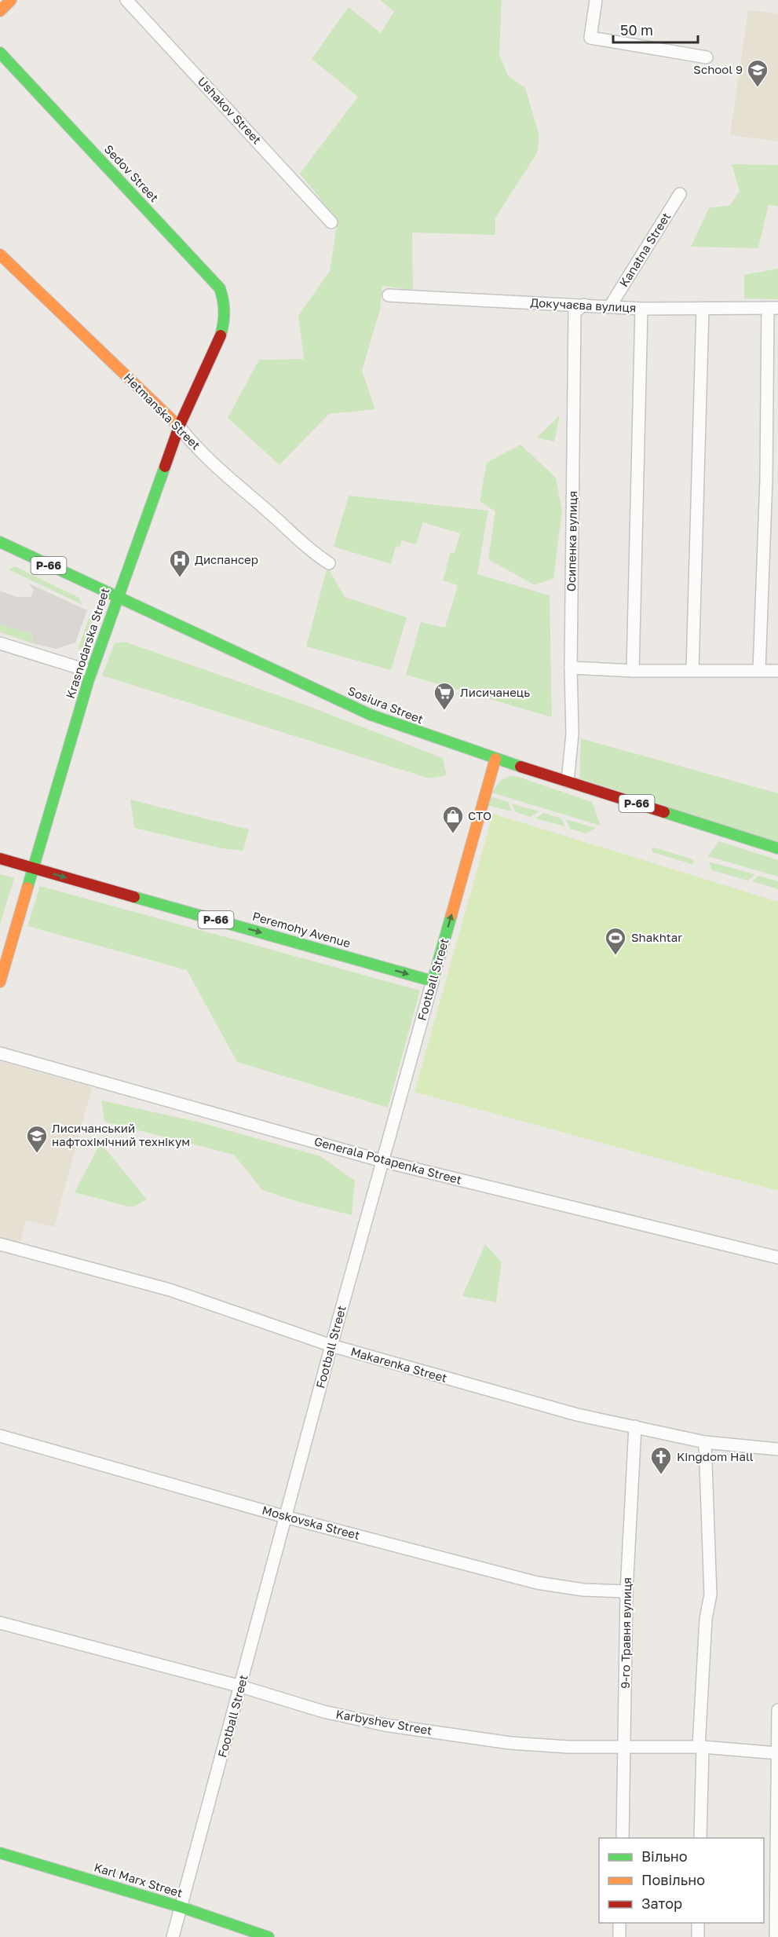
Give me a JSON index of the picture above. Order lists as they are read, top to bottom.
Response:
{
  "streets": {
    "street": [
      "Ushakov Street",
      "Sedov Street",
      "Kanatna Street",
      "Докучаєва вулиця",
      "Hetmanska Street",
      "Осипенка вулиця",
      "Р-66",
      "Krasnodarska Street",
      "Sosiura Street",
      "Peremohy Avenue",
      "Football Street",
      "Generala Potapenka Street",
      "Makarenka Street",
      "Moskovska Street",
      "9-го Травня вулиця",
      "Karbyshev Street",
      "Karl Marx Street"
    ]
  },
  "crossings": [
    ["Sedov Street", "Krasnodarska Street"],
    ["Kanatna Street", "Докучаєва вулиця"],
    ["Докучаєва вулиця", "Осипенка вулиця"],
    ["Hetmanska Street", "Krasnodarska Street"],
    ["Осипенка вулиця", "Sosiura Street"],
    ["Krasnodarska Street", "Sosiura Street"],
    ["Krasnodarska Street", "Peremohy Avenue"],
    ["Sosiura Street", "Football Street"],
    ["Peremohy Avenue", "Football Street"],
    ["Football Street", "Generala Potapenka Street"],
    ["Football Street", "Makarenka Street"],
    ["Football Street", "Moskovska Street"],
    ["Football Street", "Karbyshev Street"],
    ["Football Street", "Karl Marx Street"],
    ["Makarenka Street", "9-го Травня вулиця"],
    ["Moskovska Street", "9-го Травня вулиця"],
    ["9-го Травня вулиця", "Karbyshev Street"]
  ],
  "one_way": ["Peremohy Avenue"],
  "places": {
    "school or university": ["School 9", "Лисичанський нафтохімічний технікум"],
    "hospital": ["Диспансер"],
    "supermarket": ["Лисичанець"],
    "shop": ["СТО"],
    "sports": ["Shakhtar"],
    "church": ["Kingdom Hall"]
  },
  "legend": ["Вільно", "Повільно", "Затор"],
  "scale_bar": "50 m"
}
